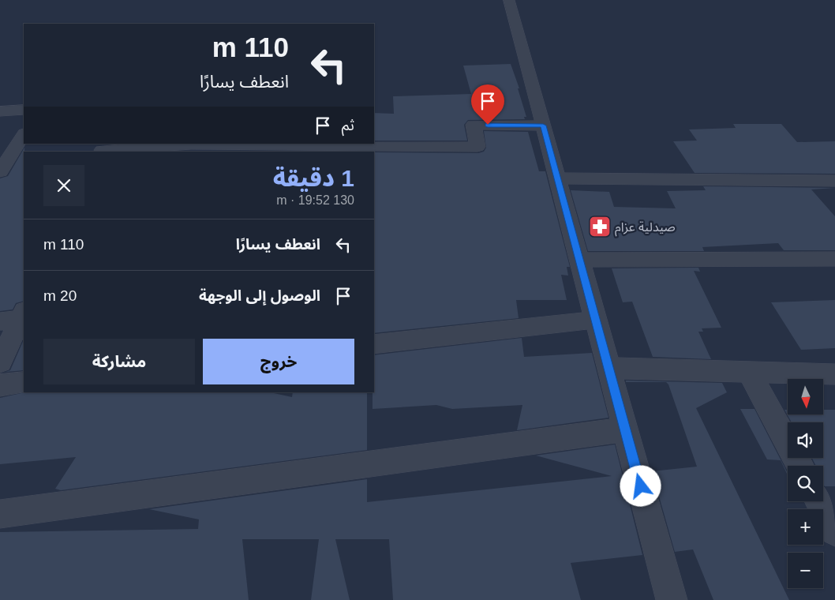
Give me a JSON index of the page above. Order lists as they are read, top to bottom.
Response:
{
  "places": {
    "pharmacy": ["صيدلية عزام"]
  },
  "north": "bottom",
  "page": {
    "turn": ["110 m", "انعطف يسارًا"],
    "then": "ثم",
    "heading": ["1 دقيقة", "130 m · 19:52"],
    "list": [
      {
        "name": "انعطف يسارًا",
        "value": "110 m"
      },
      {
        "name": "الوصول إلى الوجهة",
        "value": "20 m"
      }
    ],
    "buttons": ["خروج", "مشاركة"],
    "map_buttons": ["+", "−"]
  }
}
